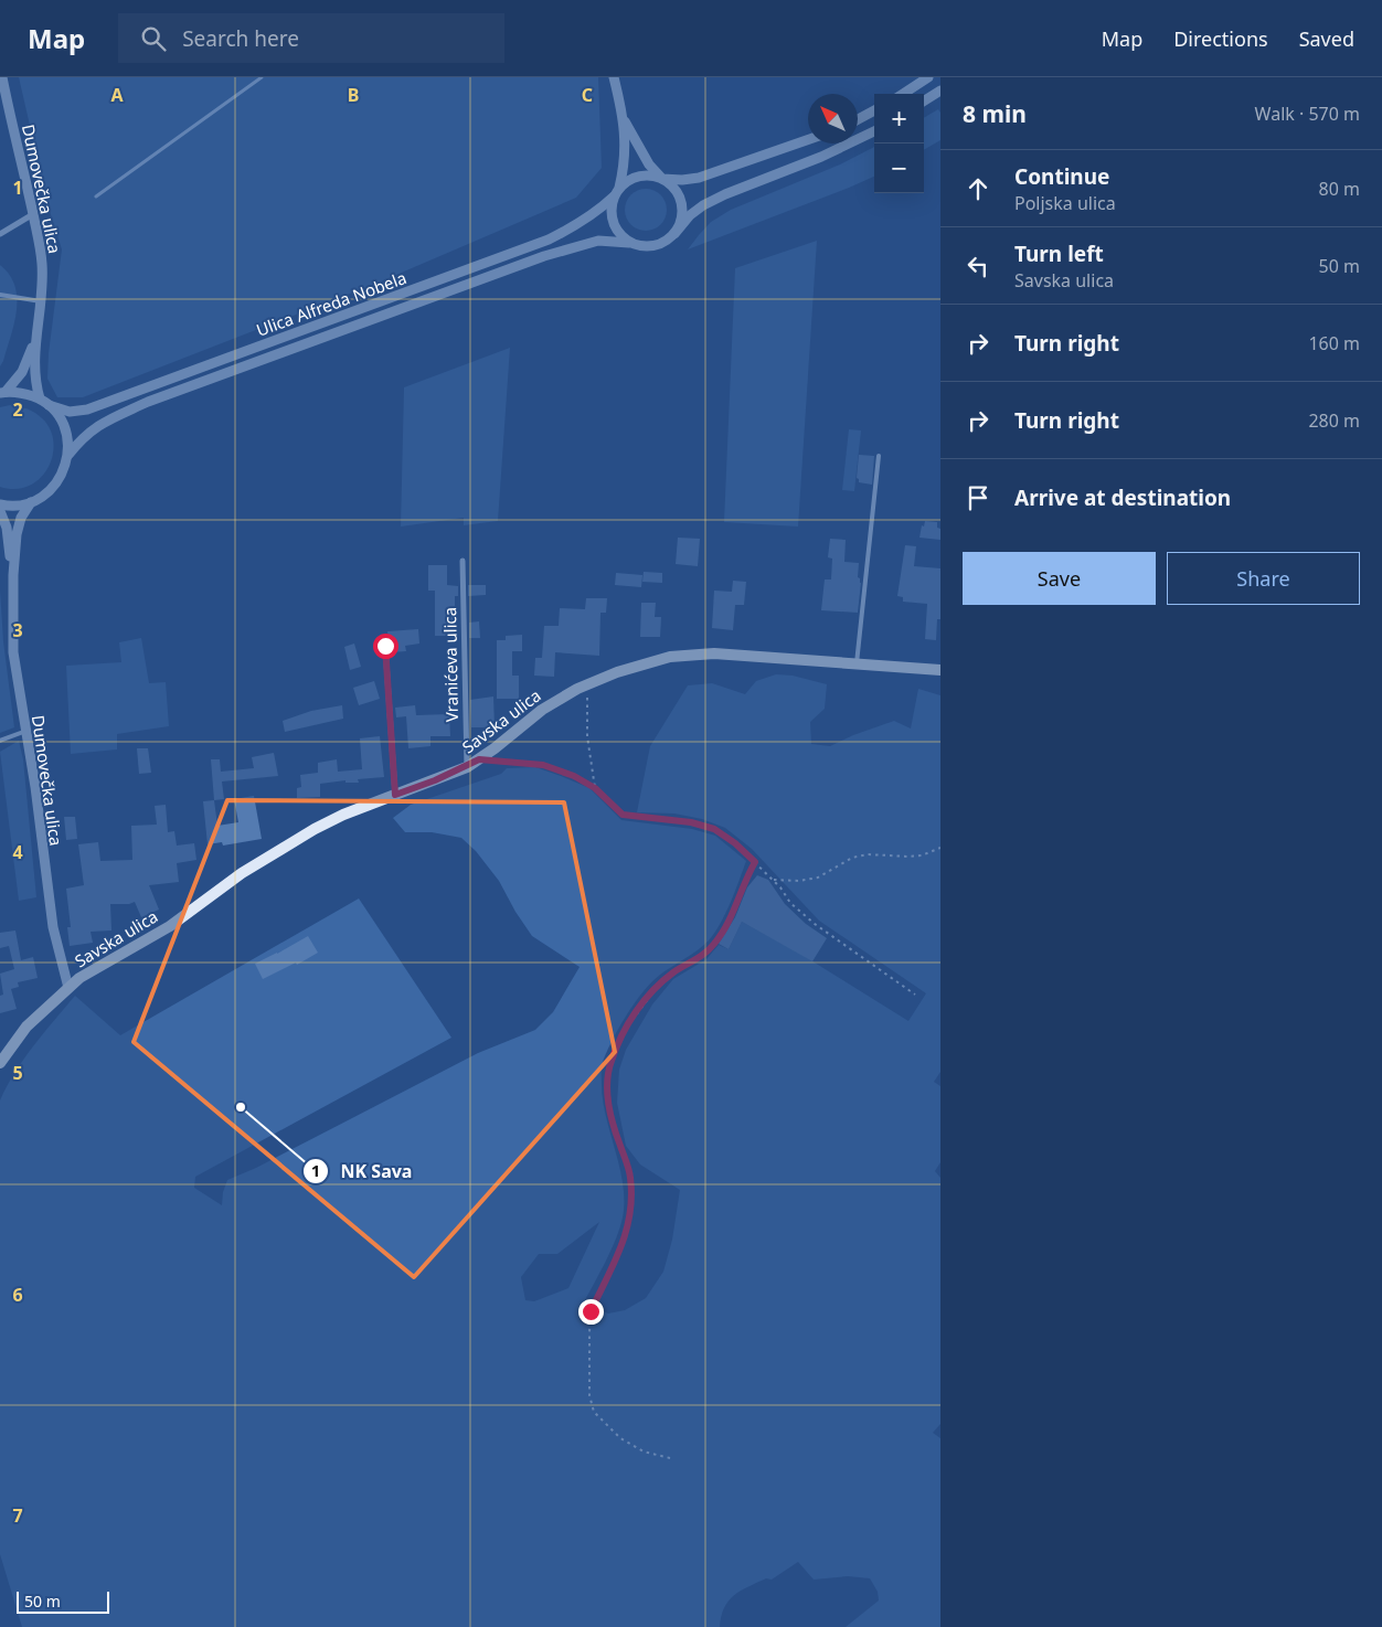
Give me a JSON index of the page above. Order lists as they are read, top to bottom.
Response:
{
  "streets": {
    "main road": ["Savska ulica"],
    "street": ["Dumovečka ulica", "Ulica Alfreda Nobela", "Vranićeva ulica"]
  },
  "crossings": [
    ["Dumovečka ulica", "Savska ulica"],
    ["Vranićeva ulica", "Savska ulica"]
  ],
  "places": ["NK Sava"],
  "scale_bar": "50 m",
  "north": "top left",
  "page": {
    "header": "Map",
    "search": "Search here",
    "nav": ["Map", "Directions", "Saved"],
    "heading": ["8 min", "Walk · 570 m"],
    "map_buttons": ["+", "−"],
    "list": [
      ["Continue", "Poljska ulica", "80 m"],
      ["Turn left", "Savska ulica", "50 m"],
      ["Turn right", "160 m"],
      ["Turn right", "280 m"],
      "Arrive at destination"
    ],
    "buttons": ["Save", "Share"],
    "scale": "50 m"
  },
  "grid": {
    "columns": ["A", "B", "C"],
    "rows": [
      "1",
      "2",
      "3",
      "4",
      "5",
      "6",
      "7"
    ]
  }
}
